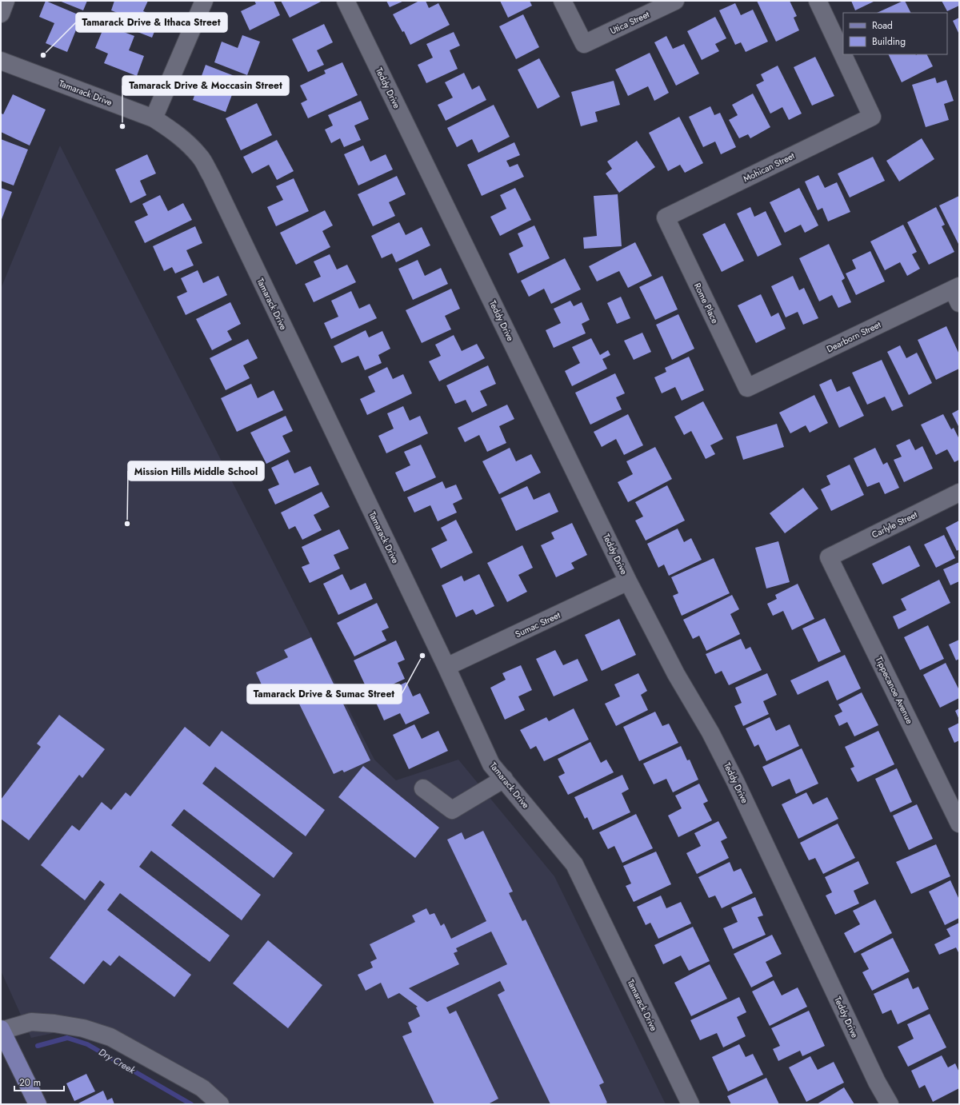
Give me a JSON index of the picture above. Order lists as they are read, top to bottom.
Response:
{
  "streets": {
    "street": [
      "Utica Street",
      "Teddy Drive",
      "Tamarack Drive",
      "Mohican Street",
      "Rome Place",
      "Dearborn Street",
      "Carlyle Street",
      "Sumac Street",
      "Tippecanoe Avenue"
    ]
  },
  "crossings": [
    ["Teddy Drive", "Sumac Street"],
    ["Tamarack Drive", "Sumac Street"],
    ["Mohican Street", "Rome Place"],
    ["Rome Place", "Dearborn Street"],
    ["Carlyle Street", "Tippecanoe Avenue"]
  ],
  "water": ["Dry Creek"],
  "places": [
    "Tamarack Drive & Ithaca Street",
    "Tamarack Drive & Moccasin Street",
    "Mission Hills Middle School",
    "Tamarack Drive & Sumac Street"
  ],
  "legend": ["Road", "Building"],
  "scale_bar": "20 m"
}
